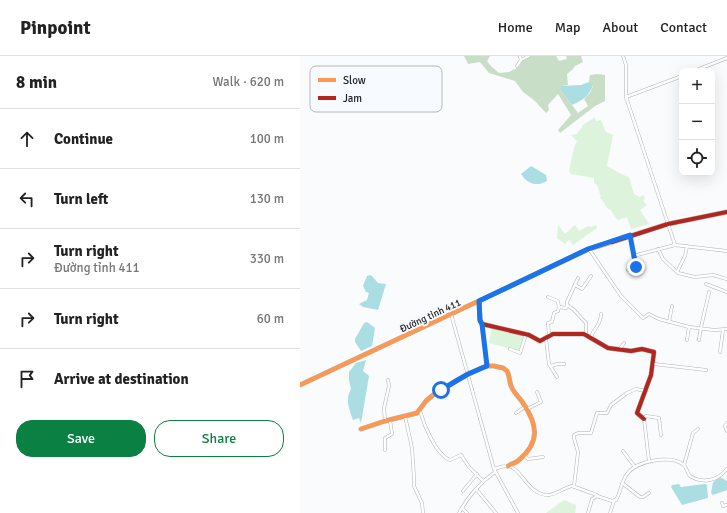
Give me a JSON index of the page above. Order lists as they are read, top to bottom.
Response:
{
  "streets": {
    "street": ["Đường tỉnh 411"]
  },
  "legend": ["Slow", "Jam"],
  "page": {
    "header": "Pinpoint",
    "nav": [
      "Home",
      "Map",
      "About",
      "Contact"
    ],
    "heading": ["8 min", "Walk · 620 m"],
    "map_buttons": ["+", "−"],
    "list": [
      ["Continue", "100 m"],
      ["Turn left", "130 m"],
      ["Turn right", "Đường tỉnh 411", "330 m"],
      ["Turn right", "60 m"],
      "Arrive at destination"
    ],
    "buttons": ["Save", "Share"]
  }
}
